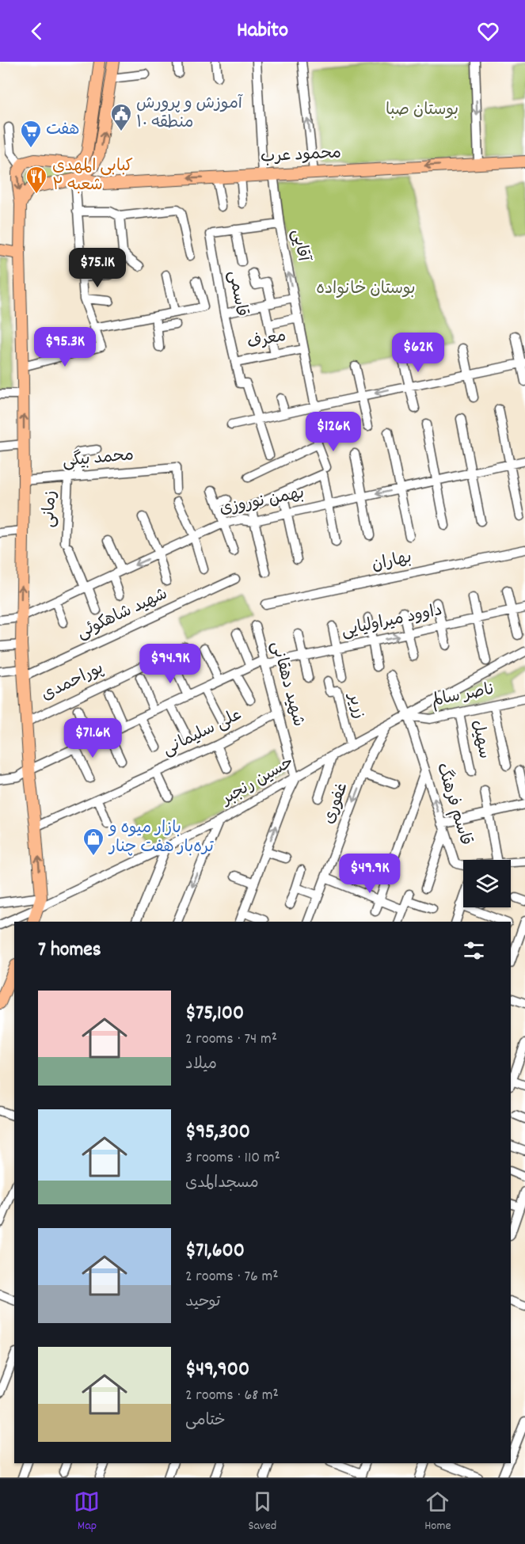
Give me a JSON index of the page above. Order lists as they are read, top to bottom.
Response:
{
  "streets": {
    "main road": ["محمود عرب"],
    "street": [
      "آقایی",
      "قاسمی",
      "معرف",
      "محمد بیگی",
      "بهمن نوروزی",
      "زمانی",
      "بهاران",
      "شهید شاهکوئی",
      "داوود میراولیایی",
      "پوراحمدی",
      "شهید دهقانی",
      "ناصر سالم",
      "زریر",
      "علی سلیمانی",
      "سهیل",
      "حسین رنجبر",
      "غفوری",
      "قاسم فرهنگ"
    ]
  },
  "crossings": [
    ["محمود عرب", "آقایی"],
    ["آقایی", "قاسمی"],
    ["آقایی", "معرف"],
    ["آقایی", "بهمن نوروزی"],
    ["قاسمی", "معرف"],
    ["محمد بیگی", "زمانی"],
    ["بهمن نوروزی", "زمانی"],
    ["داوود میراولیایی", "شهید دهقانی"],
    ["شهید دهقانی", "علی سلیمانی"],
    ["شهید دهقانی", "حسین رنجبر"],
    ["ناصر سالم", "سهیل"],
    ["ناصر سالم", "حسین رنجبر"],
    ["ناصر سالم", "قاسم فرهنگ"],
    ["زریر", "حسین رنجبر"],
    ["حسین رنجبر", "غفوری"],
    ["حسین رنجبر", "قاسم فرهنگ"]
  ],
  "one_way": ["محمود عرب"],
  "parks": ["بوستان صبا", "بوستان خانواده"],
  "places": {
    "public building": ["آموزش و پرورش منطقه ۱۰"],
    "supermarket": ["هفت"],
    "restaurant": ["کبابی المهدی شعبه ۲"],
    "shop": ["بازار میوه و تره‌بار هفت چنار"]
  },
  "page": {
    "header": "Habito",
    "price": [
      "$75.1K",
      "$95.3K",
      "$62K",
      "$126K",
      "$94.9K",
      "$71.6K",
      "$49.9K"
    ],
    "heading": "7 homes",
    "list": [
      {
        "name": "$75,100",
        "note": "2 rooms · 74 m² · میلاد"
      },
      {
        "name": "$95,300",
        "note": "3 rooms · 110 m² · مسجدالمدی"
      },
      {
        "name": "$71,600",
        "note": "2 rooms · 76 m² · توحید"
      },
      {
        "name": "$49,900",
        "note": "2 rooms · 68 m² · ختامی"
      }
    ],
    "tabs": ["Map", "Saved", "Home"]
  }
}
